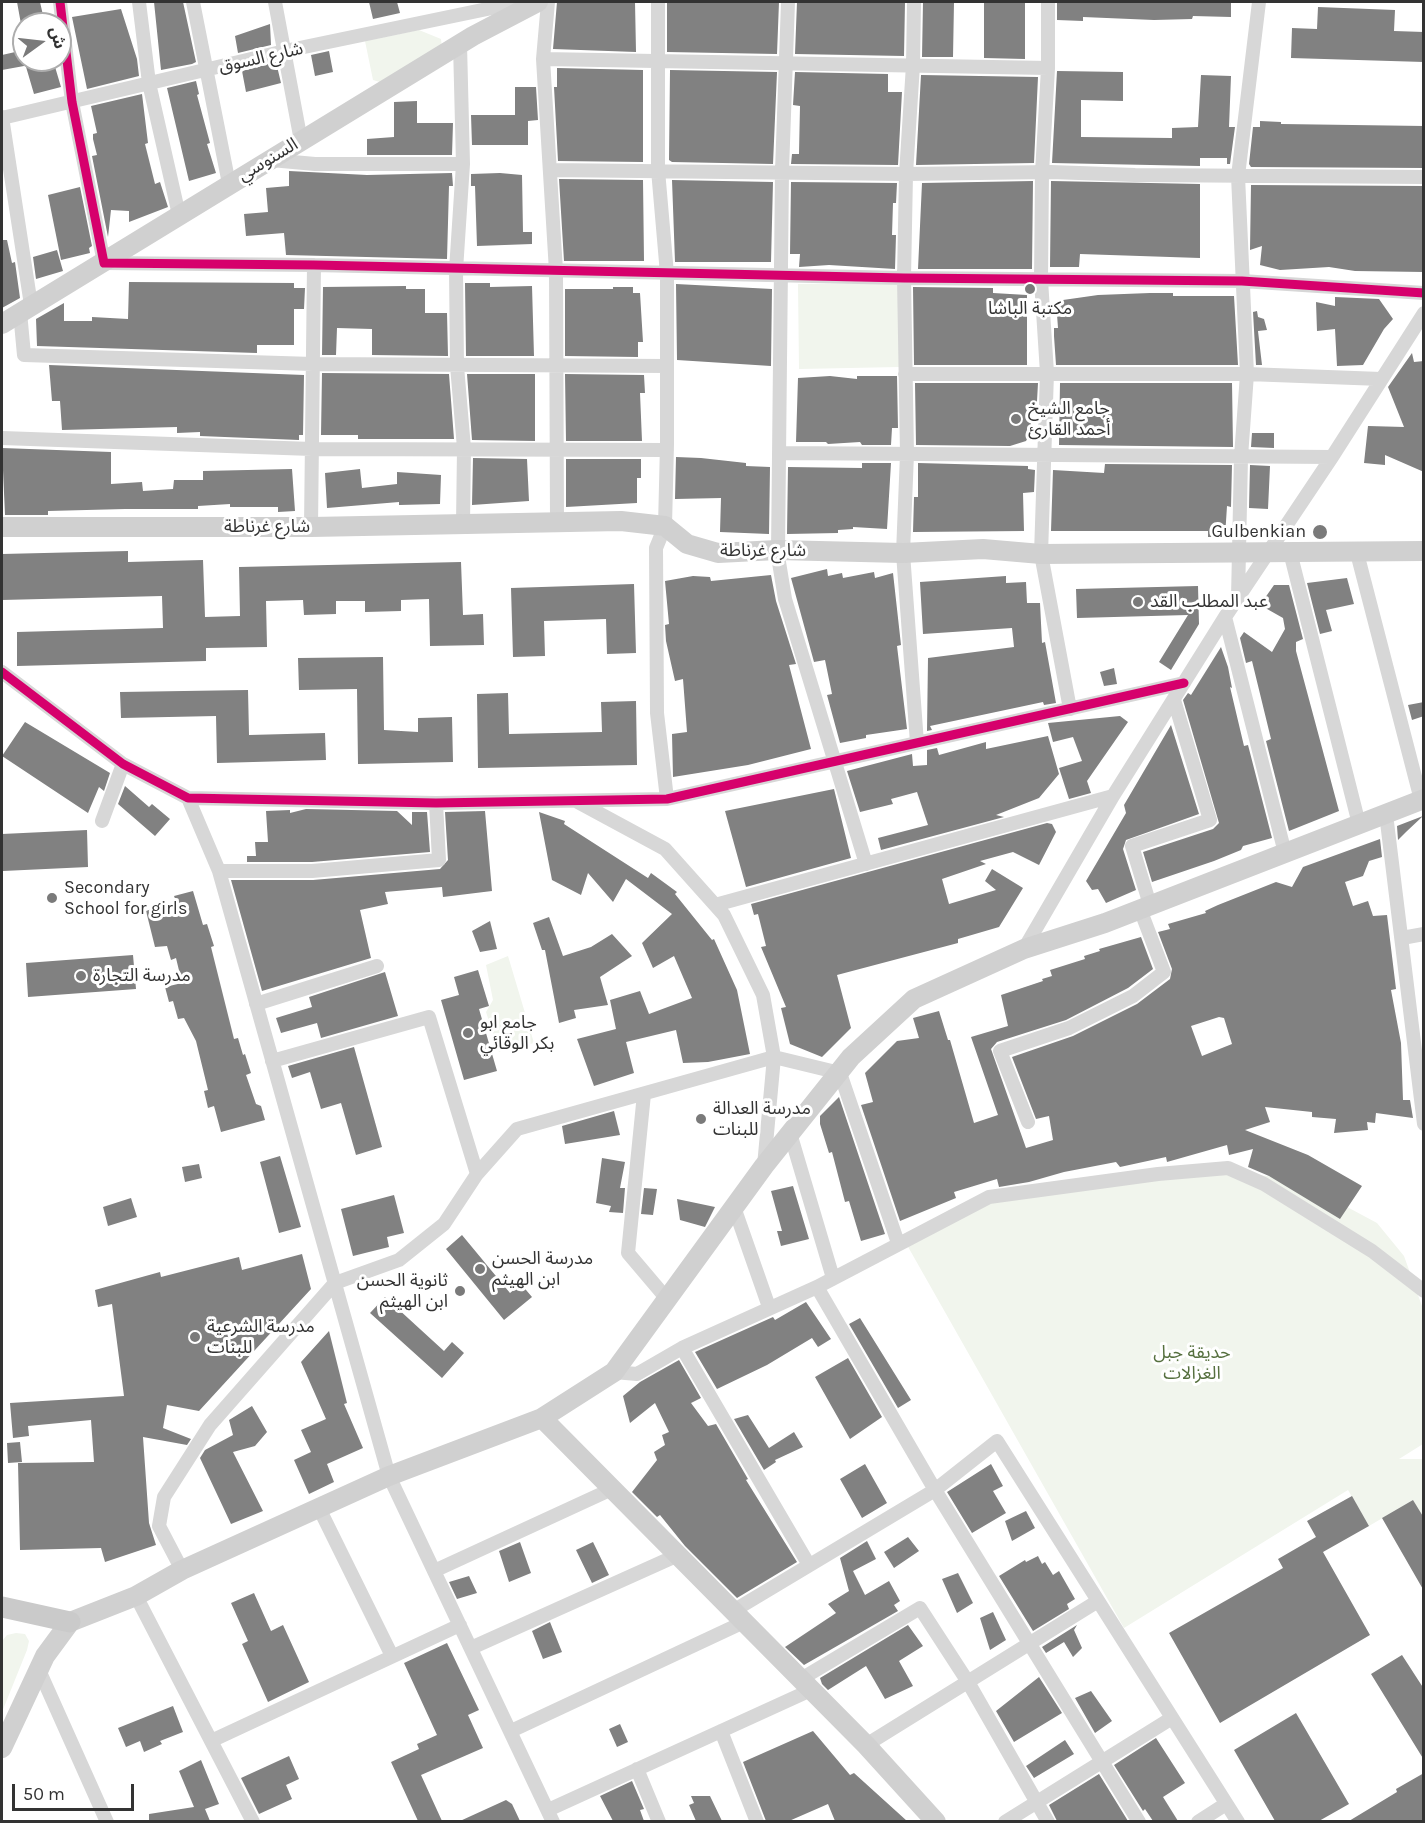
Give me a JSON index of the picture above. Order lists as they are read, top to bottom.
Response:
{
  "streets": {
    "main road": ["السنوسي", "شارع غرناطة"],
    "street": ["شارع السوق"]
  },
  "parks": ["حديقة جبل الغزالات"],
  "places": [
    "مكتبة الباشا",
    "جامع الشيخ أحمد القارئ",
    "Gulbenkian",
    "عبد المطلب القد",
    "Secondary School for girls",
    "مدرسة التجارة",
    "جامع ابو بكر الوقائي",
    "مدرسة العدالة للبنات",
    "مدرسة الحسن ابن الهيثم",
    "ثانوية الحسن ابن الهيثم",
    "مدرسة الشرعية للبنات"
  ],
  "scale_bar": "50 m",
  "north": "right"
}
